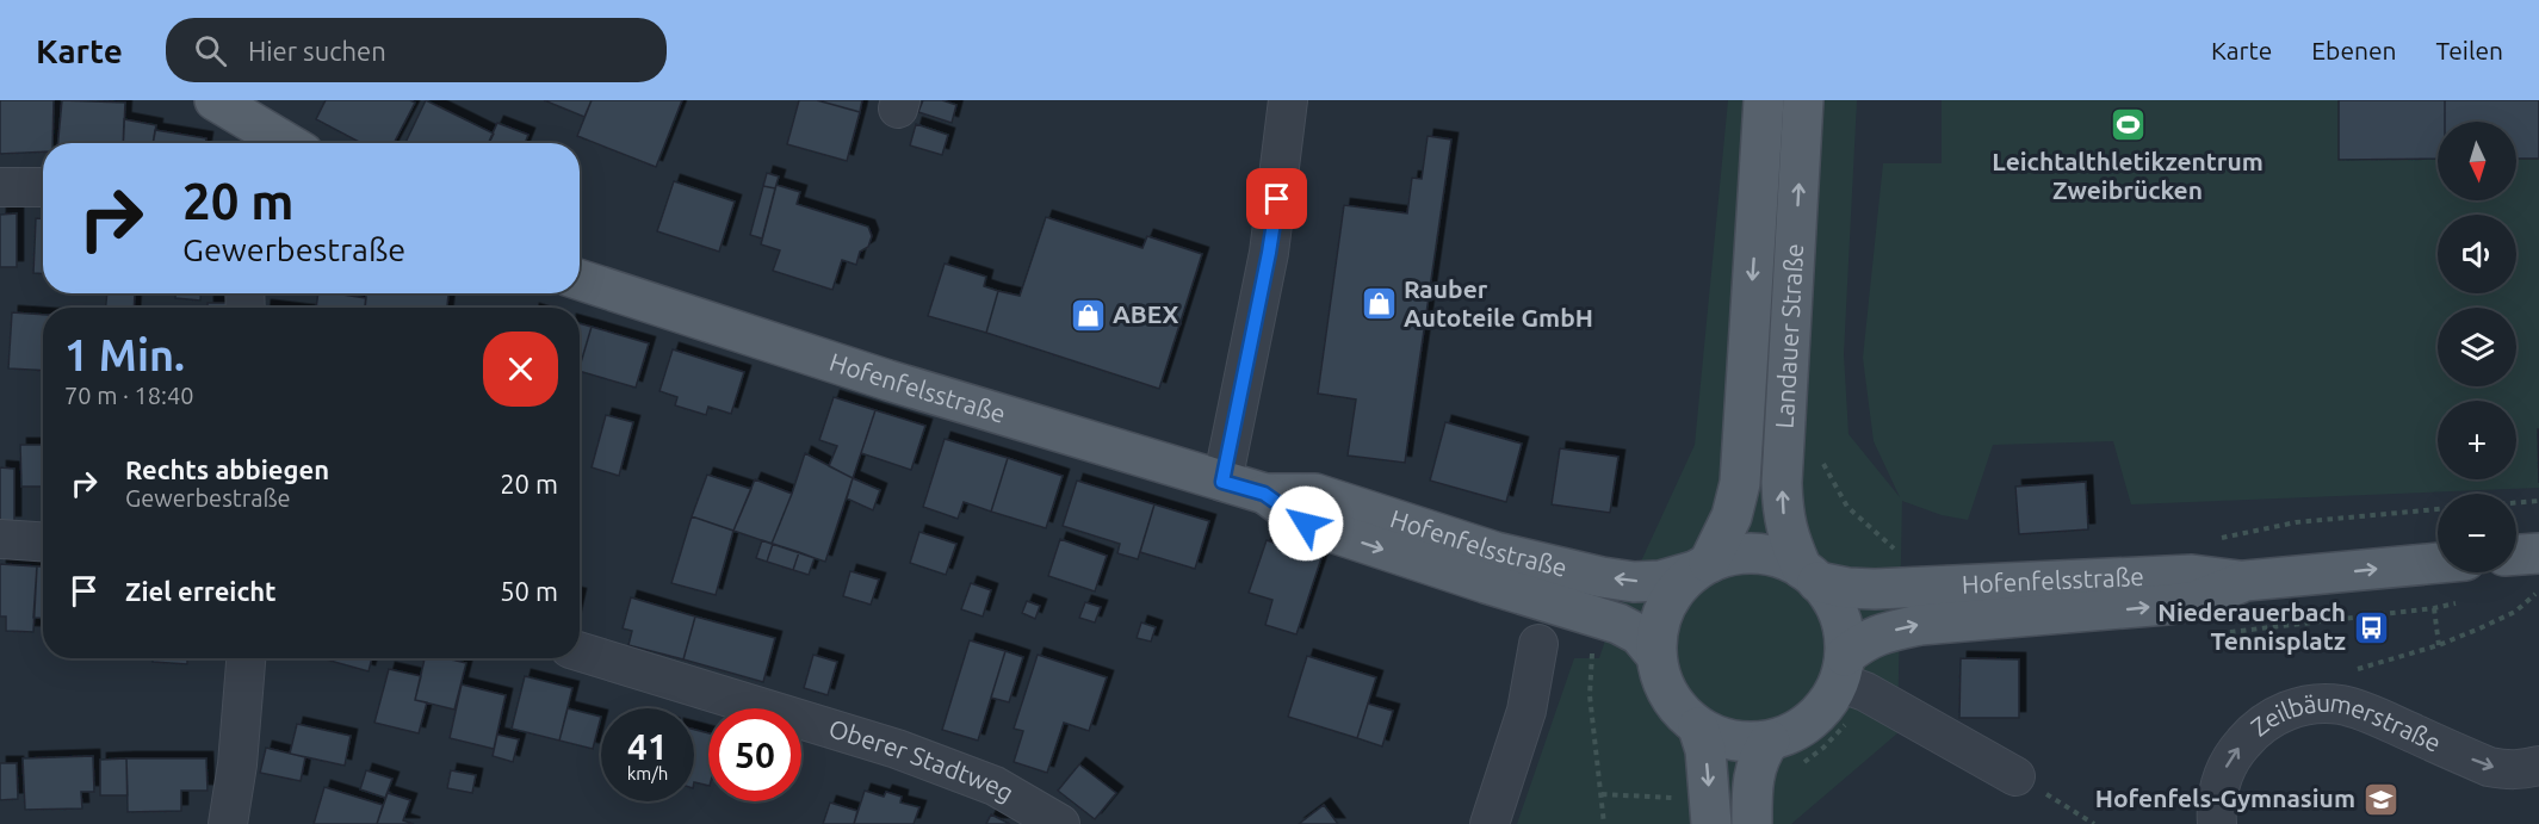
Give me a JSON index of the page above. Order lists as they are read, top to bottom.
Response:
{
  "streets": {
    "main road": ["Landauer Straße", "Hofenfelsstraße"],
    "street": ["Zeilbäumerstraße", "Oberer Stadtweg"]
  },
  "crossings": [
    ["Landauer Straße", "Hofenfelsstraße"]
  ],
  "places": {
    "sports": ["Leichtalthletikzentrum Zweibrücken"],
    "shop": ["Rauber Autoteile GmbH", "ABEX"],
    "bus stop": ["Niederauerbach Tennisplatz"],
    "school or university": ["Hofenfels-Gymnasium"]
  },
  "north": "bottom",
  "page": {
    "header": "Karte",
    "search": "Hier suchen",
    "nav": ["Karte", "Ebenen", "Teilen"],
    "map_buttons": ["+", "−"],
    "turn": ["20 m", "Gewerbestraße"],
    "heading": ["1 Min.", "70 m · 18:40"],
    "list": [
      {
        "name": "Rechts abbiegen",
        "note": "Gewerbestraße",
        "value": "20 m"
      },
      {
        "name": "Ziel erreicht",
        "value": "50 m"
      }
    ],
    "speed": "41 km/h",
    "limit": "50"
  }
}
